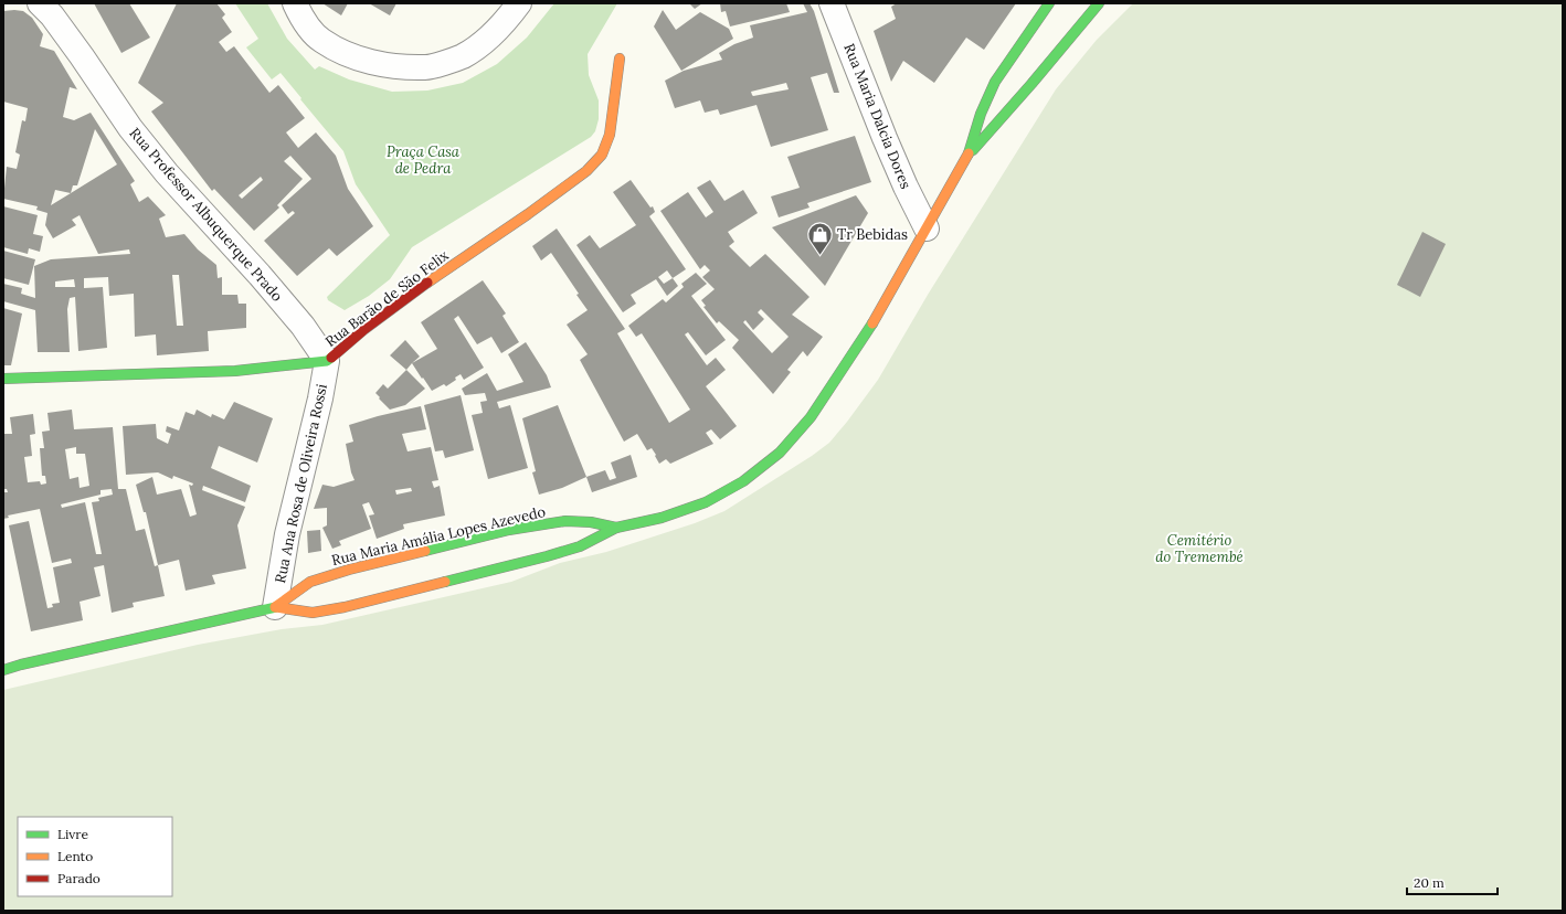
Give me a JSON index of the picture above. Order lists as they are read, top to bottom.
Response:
{
  "streets": {
    "main road": ["Rua Barão de São Felix", "Rua Maria Amália Lopes Azevedo"],
    "street": ["Rua Maria Dalcia Dores", "Rua Professor Albuquerque Prado", "Rua Ana Rosa de Oliveira Rossi"]
  },
  "crossings": [
    ["Rua Maria Dalcia Dores", "Rua Maria Amália Lopes Azevedo"],
    ["Rua Professor Albuquerque Prado", "Rua Barão de São Felix"],
    ["Rua Professor Albuquerque Prado", "Rua Ana Rosa de Oliveira Rossi"],
    ["Rua Barão de São Felix", "Rua Ana Rosa de Oliveira Rossi"],
    ["Rua Ana Rosa de Oliveira Rossi", "Rua Maria Amália Lopes Azevedo"]
  ],
  "parks": ["Praça Casa de Pedra", "Cemitério do Tremembé"],
  "places": {
    "shop": ["Tr Bebidas"]
  },
  "legend": ["Livre", "Lento", "Parado"],
  "scale_bar": "20 m"
}
